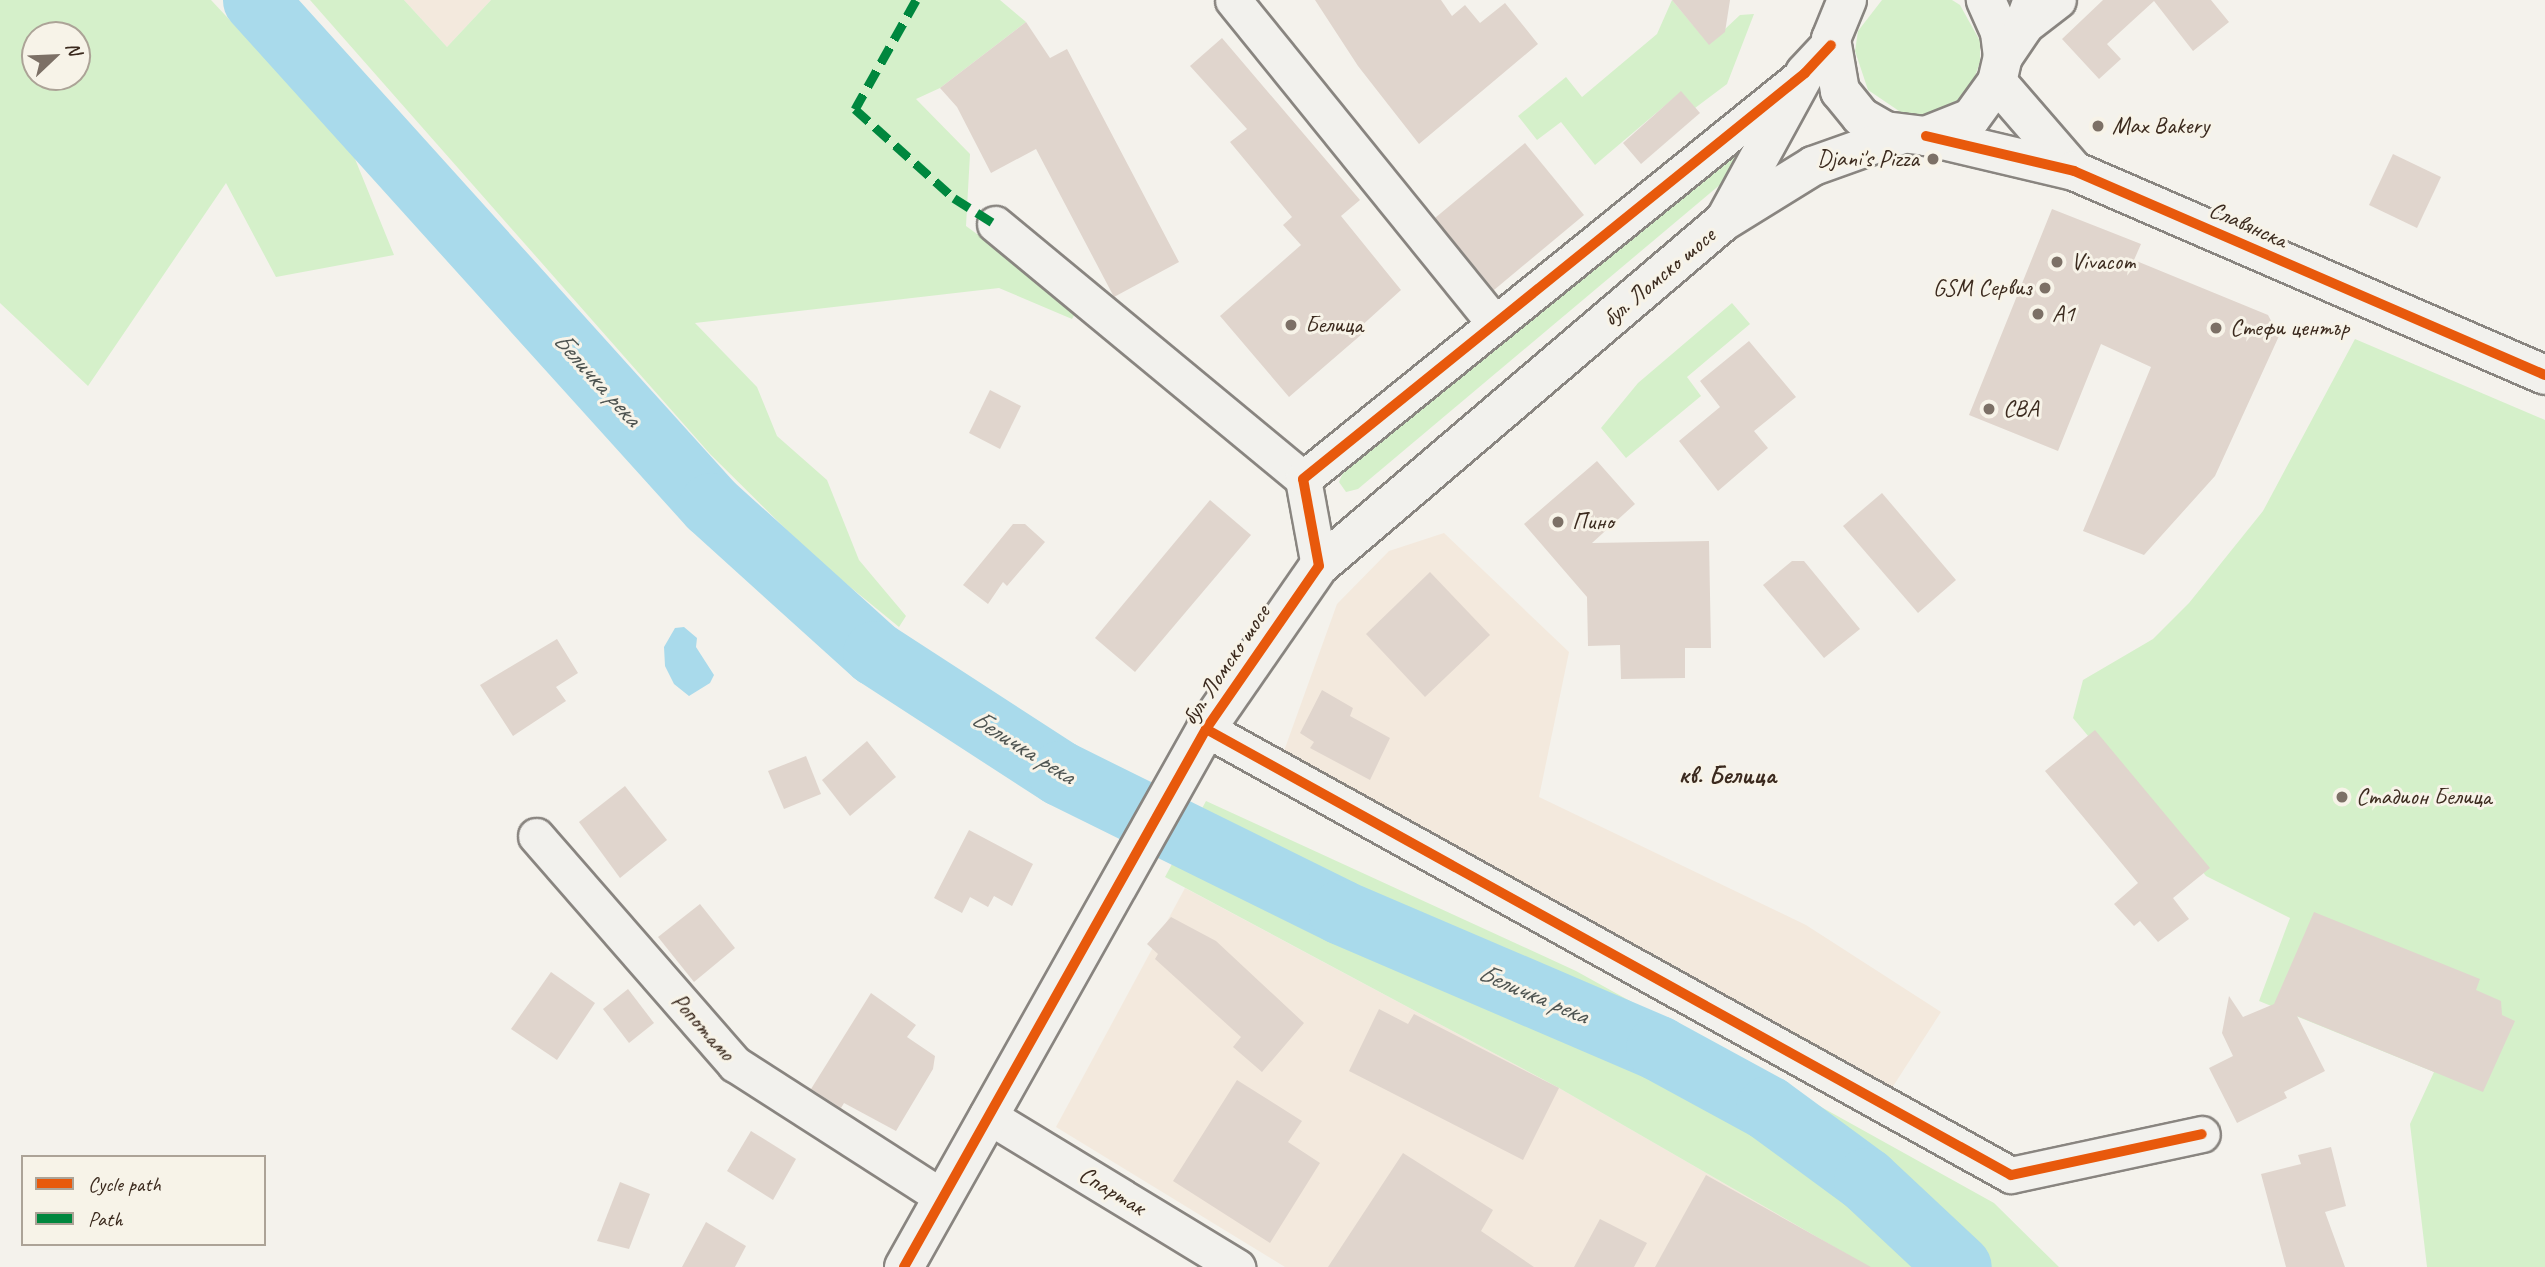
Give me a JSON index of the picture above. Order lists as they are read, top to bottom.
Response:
{
  "streets": {
    "main road": ["Славянска", "бул. Ломско шосе"],
    "street": ["Ропотамо", "Спартак"]
  },
  "crossings": [
    ["Славянска", "бул. Ломско шосе"],
    ["бул. Ломско шосе", "Ропотамо"],
    ["бул. Ломско шосе", "Спартак"]
  ],
  "districts": ["кв. Белица"],
  "water": ["Беличка река"],
  "places": [
    "Max Bakery",
    "Djani's Pizza",
    "Vivacom",
    "GSM Сервиз",
    "A1",
    "Белица",
    "Стефи център",
    "CBA",
    "Пино",
    "Стадион Белица"
  ],
  "legend": ["Cycle path", "Path"],
  "north": "top right"
}
